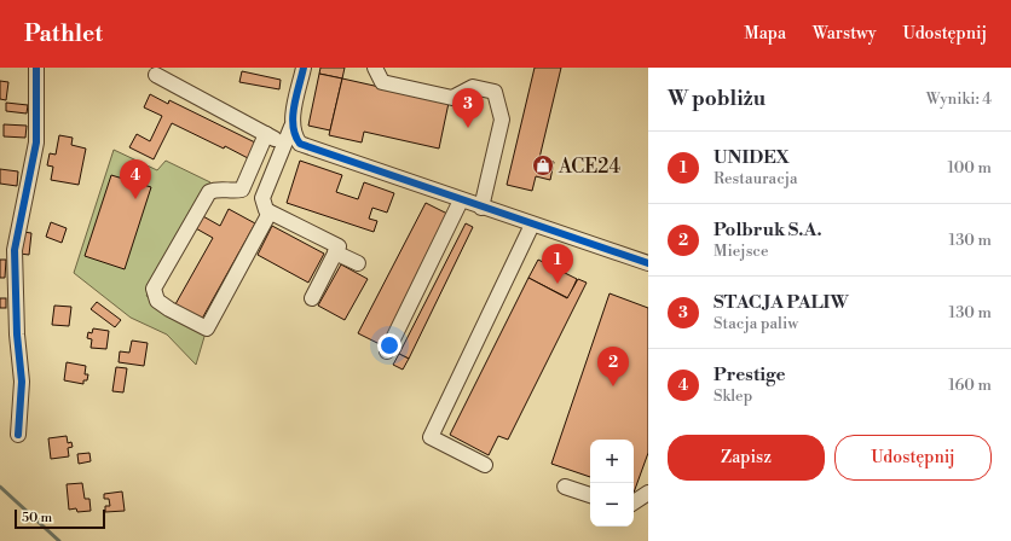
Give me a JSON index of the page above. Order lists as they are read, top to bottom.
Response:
{
  "places": {
    "shop": ["ACE24"]
  },
  "scale_bar": "50 m",
  "page": {
    "header": "Pathlet",
    "nav": ["Mapa", "Warstwy", "Udostępnij"],
    "heading": ["W pobliżu", "Wyniki: 4"],
    "pins": [
      "3",
      "4",
      "1",
      "2"
    ],
    "list": [
      {
        "mark": "1",
        "name": "UNIDEX",
        "note": "Restauracja",
        "value": "100 m"
      },
      {
        "mark": "2",
        "name": "Polbruk S.A.",
        "note": "Miejsce",
        "value": "130 m"
      },
      {
        "mark": "3",
        "name": "STACJA PALIW",
        "note": "Stacja paliw",
        "value": "130 m"
      },
      {
        "mark": "4",
        "name": "Prestige",
        "note": "Sklep",
        "value": "160 m"
      }
    ],
    "buttons": ["Zapisz", "Udostępnij"],
    "map_buttons": ["+", "−"],
    "scale": "50 m"
  }
}
